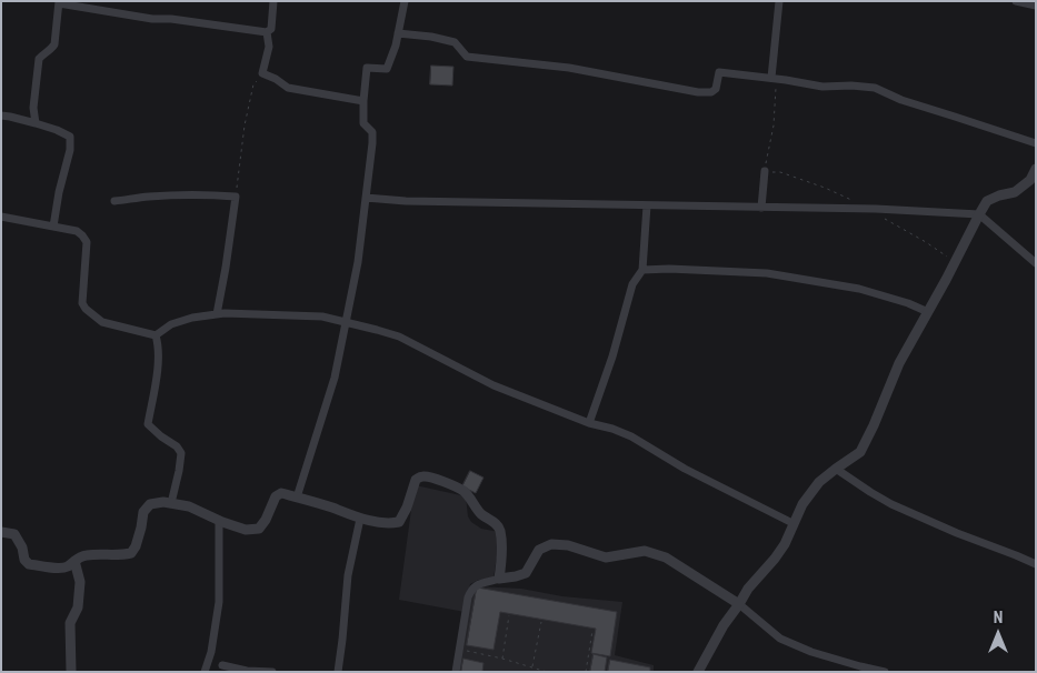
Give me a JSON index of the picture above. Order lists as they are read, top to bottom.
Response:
{
  "north": "top"
}
